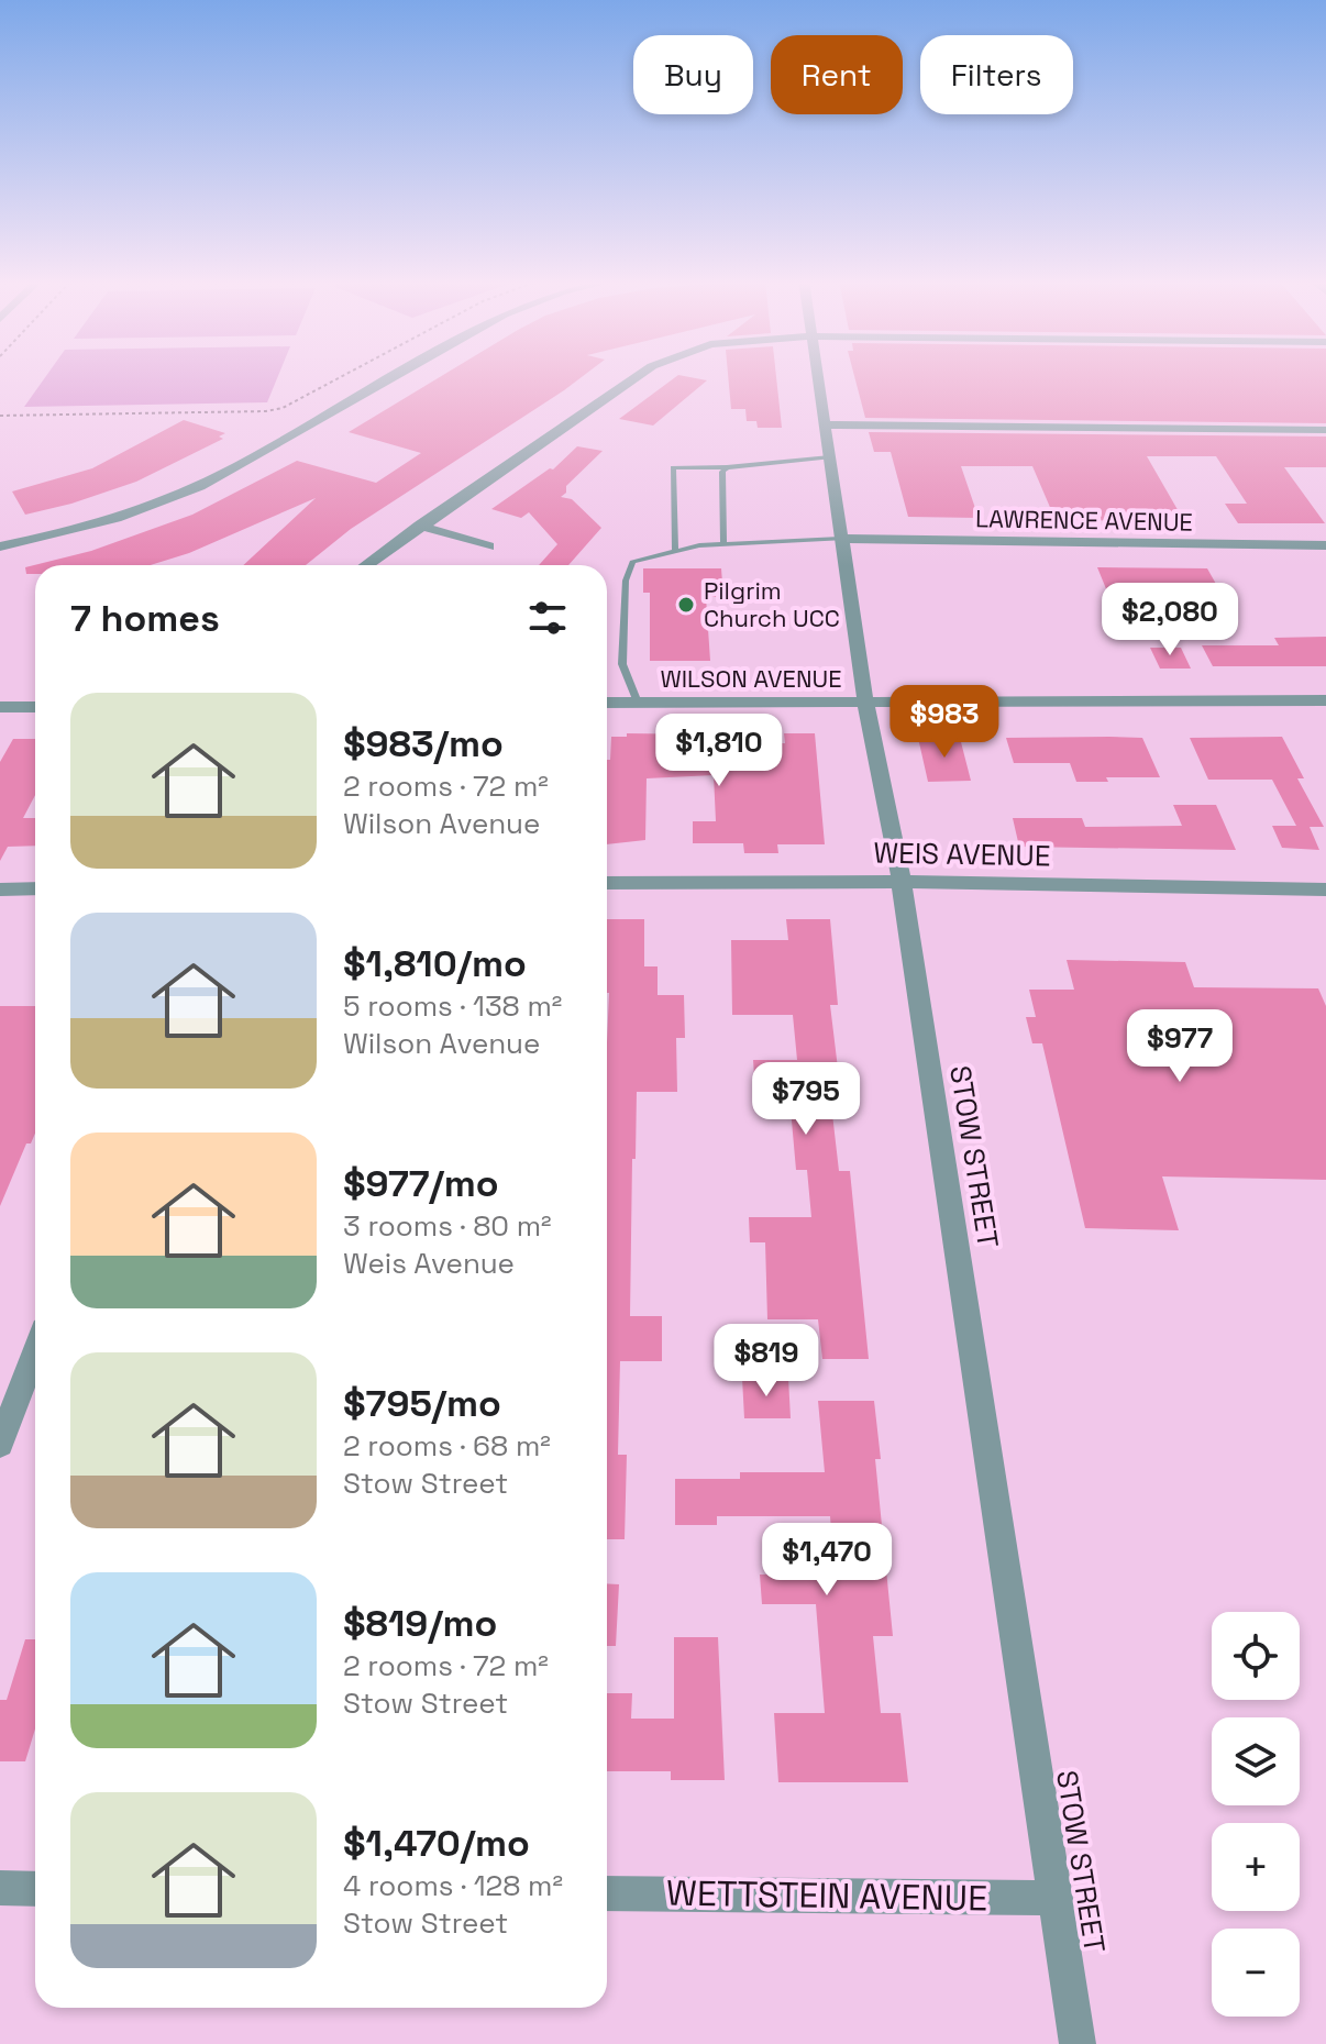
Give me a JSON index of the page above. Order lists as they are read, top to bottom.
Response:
{
  "streets": {
    "street": [
      "LAWRENCE AVENUE",
      "WILSON AVENUE",
      "WEIS AVENUE",
      "STOW STREET",
      "WETTSTEIN AVENUE"
    ]
  },
  "crossings": [
    ["LAWRENCE AVENUE", "STOW STREET"],
    ["WILSON AVENUE", "STOW STREET"],
    ["WEIS AVENUE", "STOW STREET"],
    ["STOW STREET", "WETTSTEIN AVENUE"]
  ],
  "places": ["Pilgrim Church UCC"],
  "page": {
    "chip": ["Buy", "Rent", "Filters"],
    "heading": "7 homes",
    "price": [
      "$2,080",
      "$983",
      "$1,810",
      "$977",
      "$795",
      "$819",
      "$1,470"
    ],
    "list": [
      {
        "name": "$983/mo",
        "note": "2 rooms · 72 m² · Wilson Avenue"
      },
      {
        "name": "$1,810/mo",
        "note": "5 rooms · 138 m² · Wilson Avenue"
      },
      {
        "name": "$977/mo",
        "note": "3 rooms · 80 m² · Weis Avenue"
      },
      {
        "name": "$795/mo",
        "note": "2 rooms · 68 m² · Stow Street"
      },
      {
        "name": "$819/mo",
        "note": "2 rooms · 72 m² · Stow Street"
      },
      {
        "name": "$1,470/mo",
        "note": "4 rooms · 128 m² · Stow Street"
      }
    ],
    "map_buttons": ["+", "−"]
  }
}
